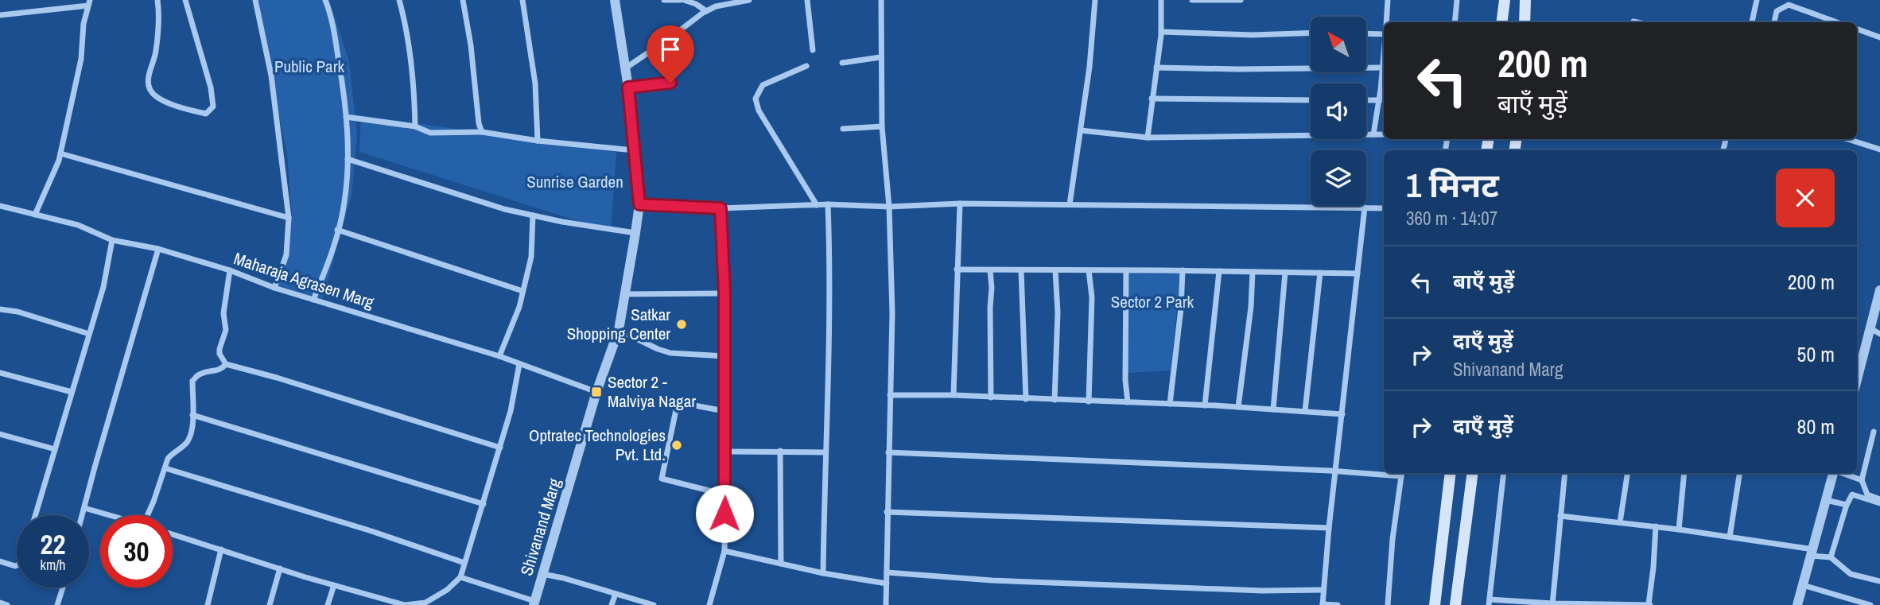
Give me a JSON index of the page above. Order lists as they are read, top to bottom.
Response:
{
  "streets": {
    "street": ["Maharaja Agrasen Marg", "Shivanand Marg"]
  },
  "crossings": [
    ["Maharaja Agrasen Marg", "Shivanand Marg"]
  ],
  "parks": ["Public Park", "Sunrise Garden", "Sector 2 Park"],
  "places": {
    "other": ["Satkar Shopping Center", "Optratec Technologies Pvt. Ltd."],
    "transit": ["Sector 2 - Malviya Nagar"]
  },
  "north": "top left",
  "page": {
    "turn": ["200 m", "बाएँ मुड़ें"],
    "heading": ["1 मिनट", "360 m · 14:07"],
    "list": [
      {
        "name": "बाएँ मुड़ें",
        "value": "200 m"
      },
      {
        "name": "दाएँ मुड़ें",
        "note": "Shivanand Marg",
        "value": "50 m"
      },
      {
        "name": "दाएँ मुड़ें",
        "value": "80 m"
      }
    ],
    "speed": "22 km/h",
    "limit": "30"
  }
}
